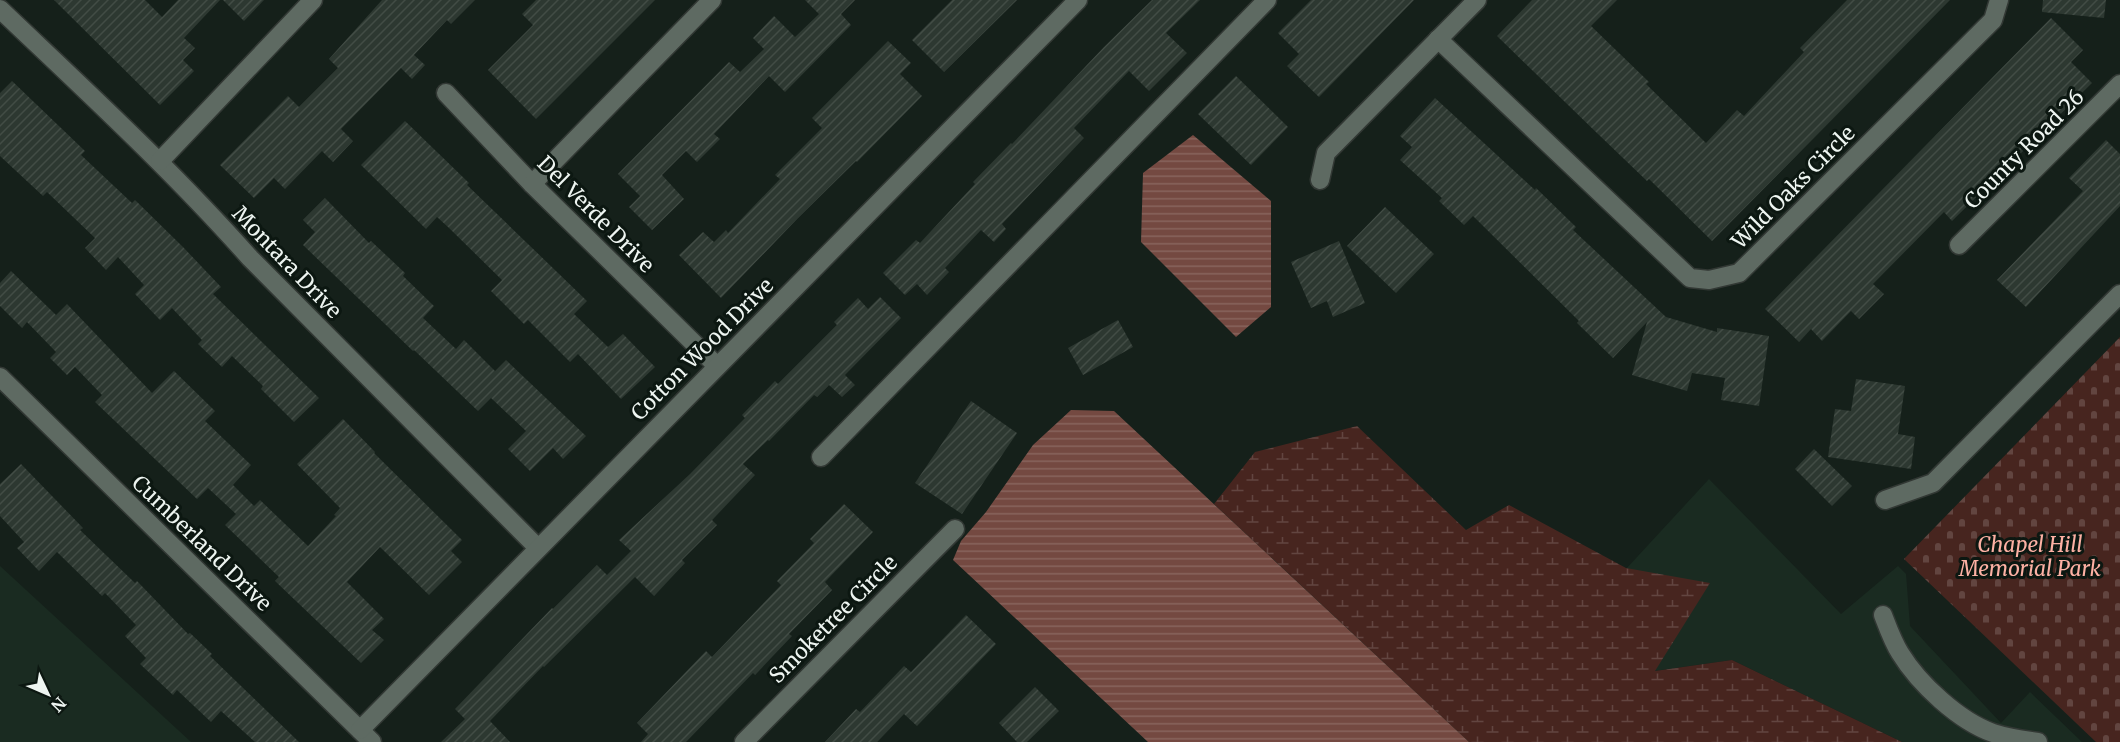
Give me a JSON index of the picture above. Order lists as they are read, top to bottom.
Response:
{
  "streets": {
    "street": [
      "County Road 26",
      "Wild Oaks Circle",
      "Del Verde Drive",
      "Montara Drive",
      "Cotton Wood Drive",
      "Cumberland Drive",
      "Smoketree Circle"
    ]
  },
  "crossings": [
    ["Del Verde Drive", "Cotton Wood Drive"],
    ["Montara Drive", "Cotton Wood Drive"],
    ["Cotton Wood Drive", "Cumberland Drive"]
  ],
  "parks": ["Chapel Hill Memorial Park"],
  "north": "bottom right"
}
